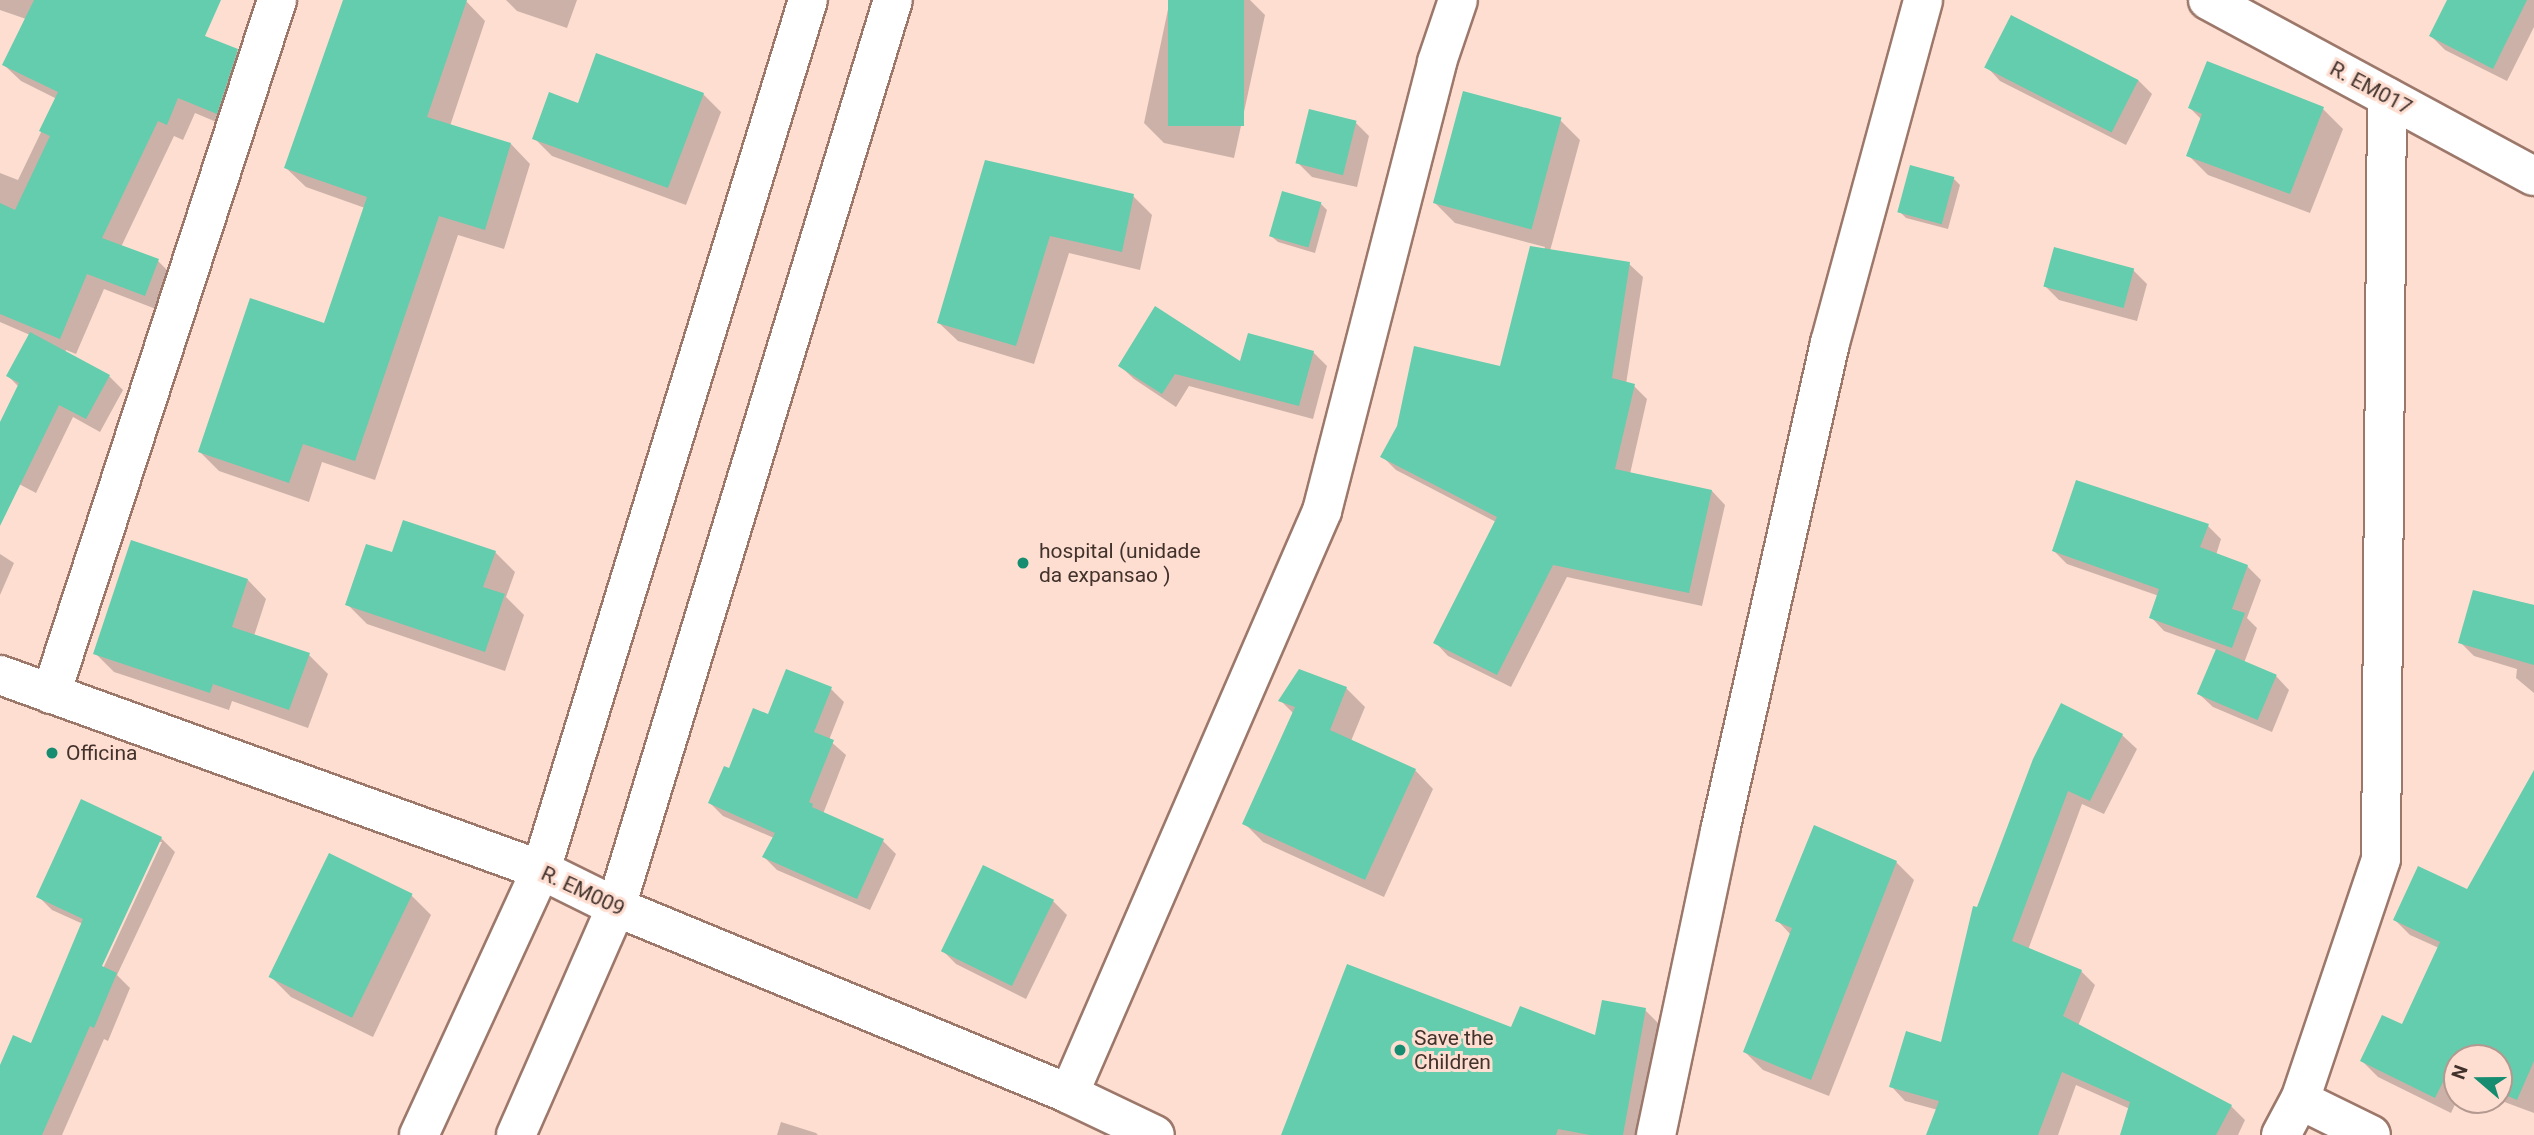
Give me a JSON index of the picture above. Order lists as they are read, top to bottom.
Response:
{
  "streets": {
    "street": ["R. EM017", "R. EM009"]
  },
  "places": ["hospital (unidade da expansao )", "Officina", "Save the Children"],
  "north": "left"
}
